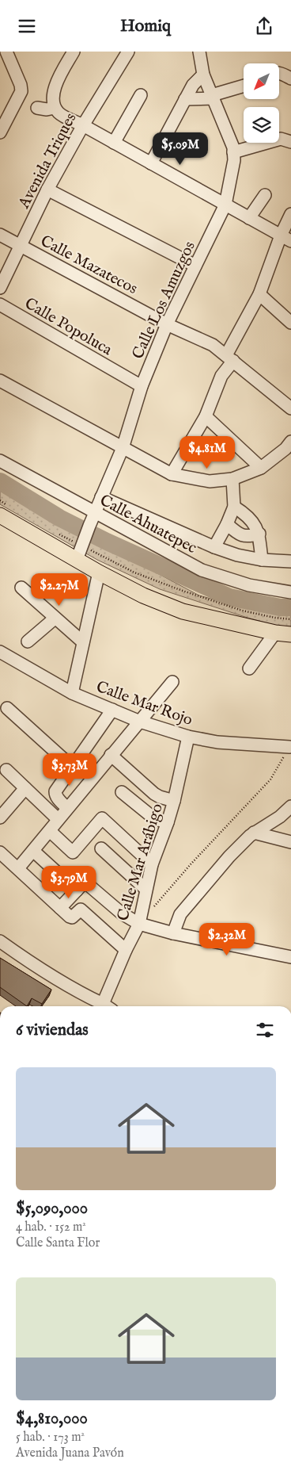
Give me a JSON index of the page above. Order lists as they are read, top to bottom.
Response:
{
  "streets": {
    "street": [
      "Avenida Triques",
      "Calle Mazatecos",
      "Calle Los Amuzgos",
      "Calle Popoluca",
      "Calle Ahuatepec",
      "Calle Mar Rojo",
      "Calle Mar Arábigo"
    ]
  },
  "crossings": [
    ["Avenida Triques", "Calle Mazatecos"],
    ["Calle Mazatecos", "Calle Los Amuzgos"],
    ["Calle Los Amuzgos", "Calle Popoluca"],
    ["Calle Los Amuzgos", "Calle Ahuatepec"],
    ["Calle Mar Rojo", "Calle Mar Arábigo"]
  ],
  "north": "bottom left",
  "page": {
    "header": "Homiq",
    "price": [
      "$5.09M",
      "$4.81M",
      "$2.27M",
      "$3.73M",
      "$3.79M",
      "$2.32M"
    ],
    "heading": "6 viviendas",
    "list": [
      {
        "name": "$5,090,000",
        "note": "4 hab. · 152 m² · Calle Santa Flor"
      },
      {
        "name": "$4,810,000",
        "note": "5 hab. · 173 m² · Avenida Juana Pavón"
      }
    ]
  }
}
